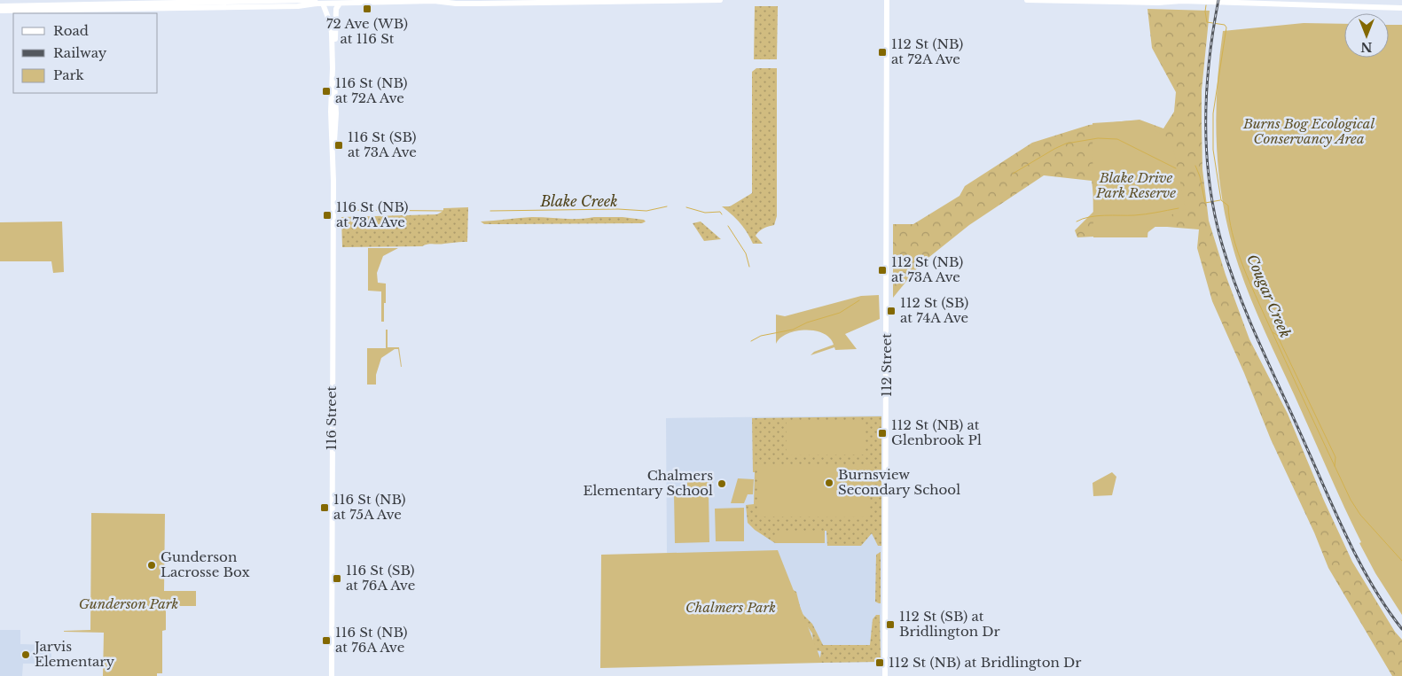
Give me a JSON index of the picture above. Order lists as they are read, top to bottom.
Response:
{
  "streets": {
    "main road": ["112 Street", "116 Street"]
  },
  "water": ["Blake Creek", "Cougar Creek"],
  "parks": [
    "Burns Bog Ecological Conservancy Area",
    "Blake Drive Park Reserve",
    "Gunderson Park",
    "Chalmers Park"
  ],
  "places": {
    "transit": [
      "72 Ave (WB) at 116 St",
      "112 St (NB) at 72A Ave",
      "116 St (NB) at 72A Ave",
      "116 St (SB) at 73A Ave",
      "116 St (NB) at 73A Ave",
      "112 St (NB) at 73A Ave",
      "112 St (SB) at 74A Ave",
      "112 St (NB) at Glenbrook Pl",
      "116 St (NB) at 75A Ave",
      "116 St (SB) at 76A Ave",
      "112 St (SB) at Bridlington Dr",
      "116 St (NB) at 76A Ave",
      "112 St (NB) at Bridlington Dr"
    ],
    "other": [
      "Burnsview Secondary School",
      "Chalmers Elementary School",
      "Gunderson Lacrosse Box",
      "Jarvis Elementary"
    ]
  },
  "legend": ["Road", "Railway", "Park"],
  "north": "bottom"
}
